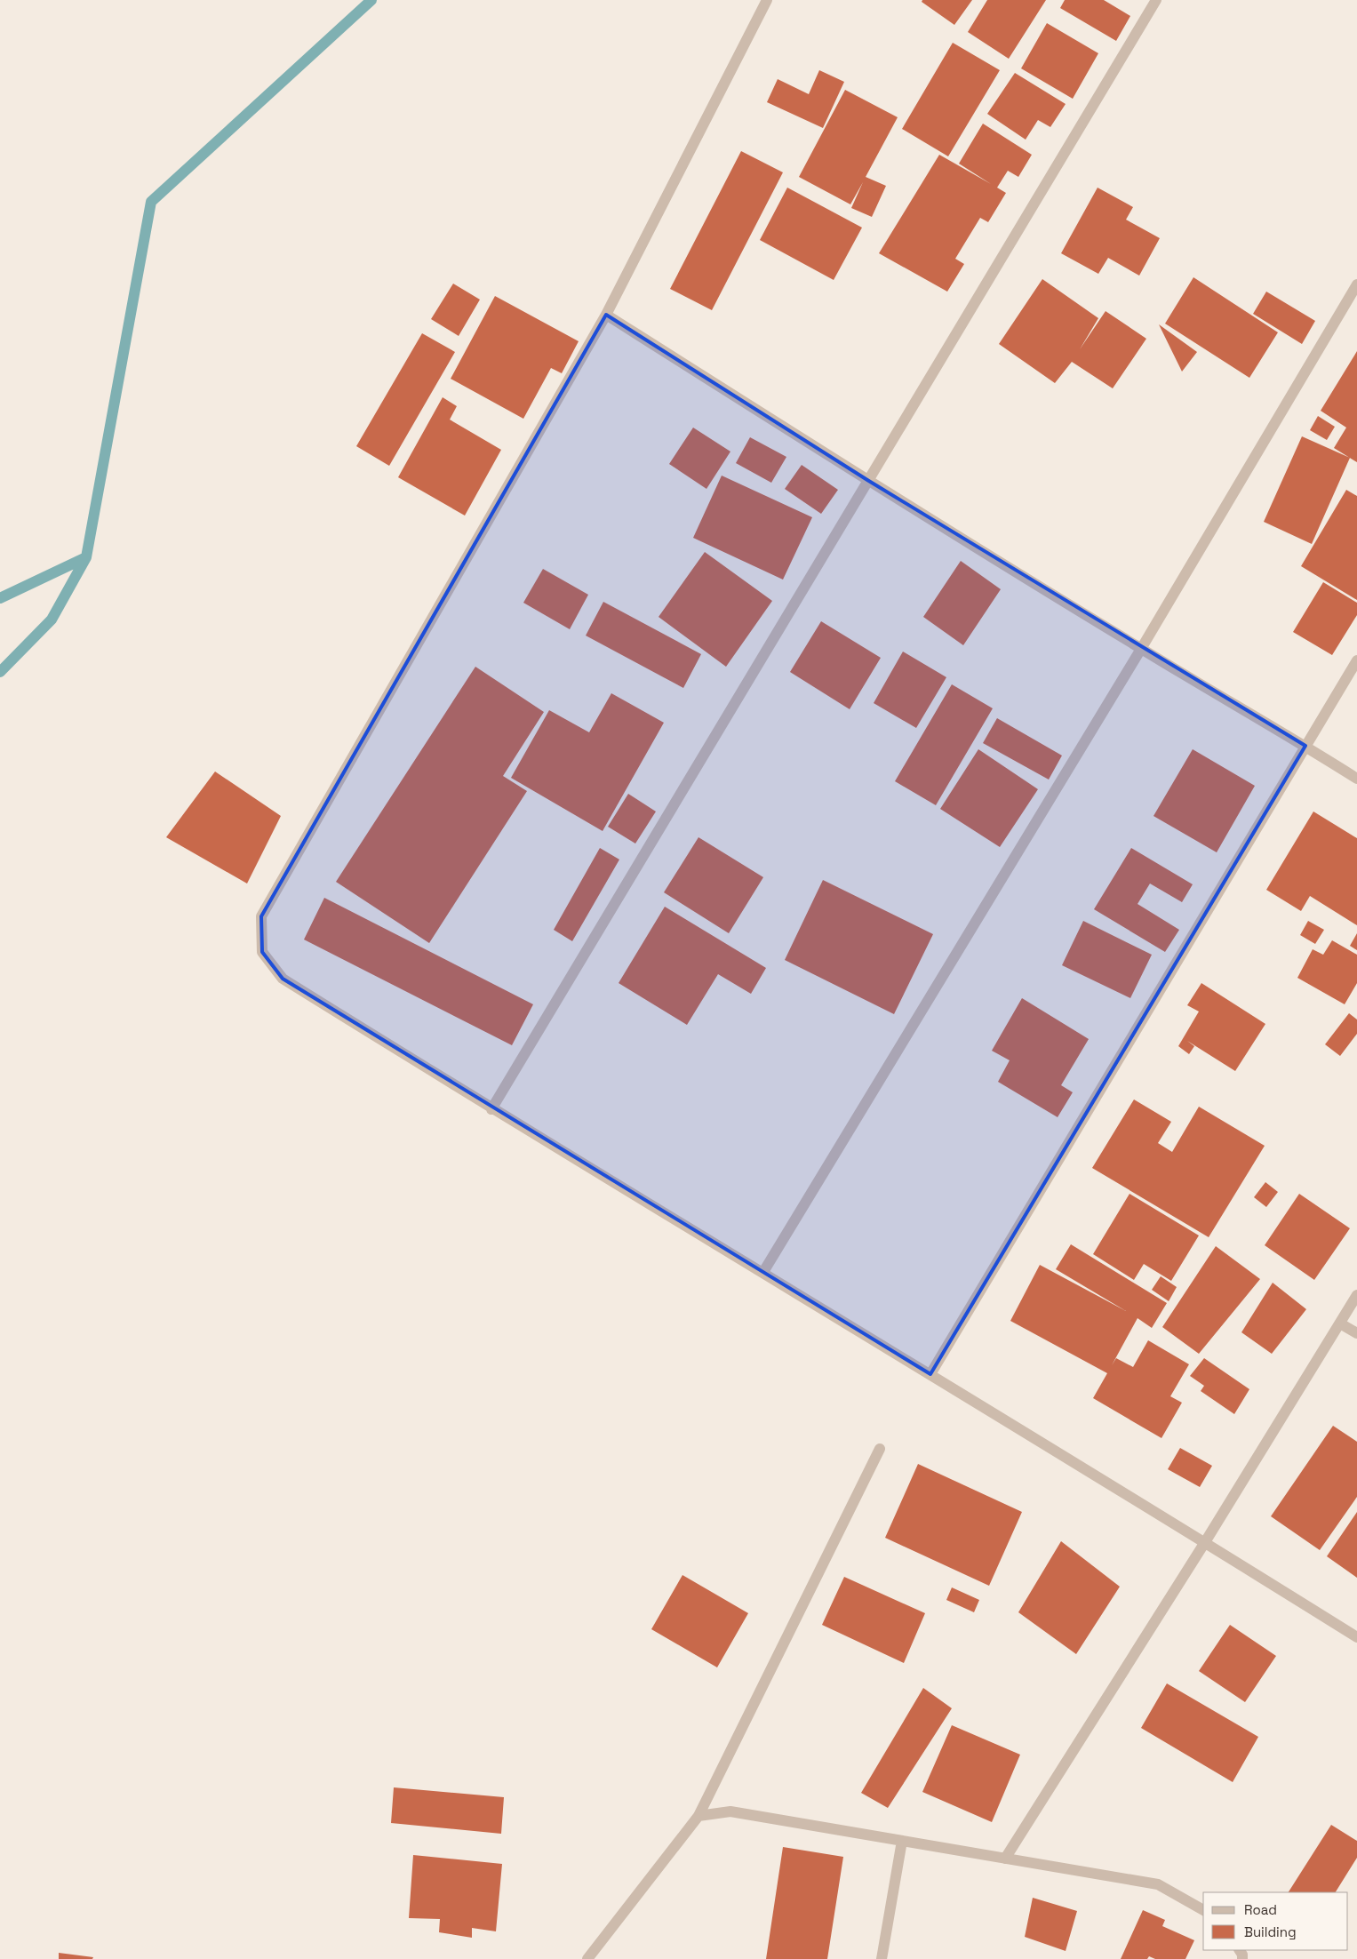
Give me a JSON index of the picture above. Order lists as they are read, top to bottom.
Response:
{
  "legend": ["Road", "Building"]
}
